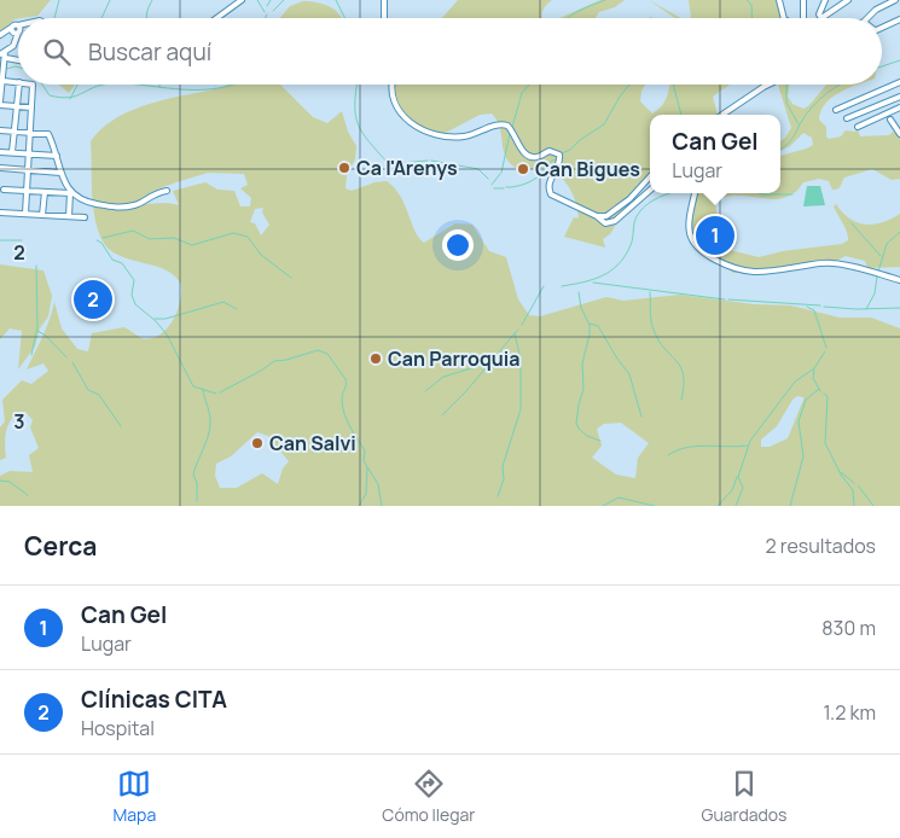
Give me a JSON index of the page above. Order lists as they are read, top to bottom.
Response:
{
  "places": [
    "Ca l'Arenys",
    "Can Bigues",
    "Can Parroquia",
    "Can Salvi"
  ],
  "page": {
    "search": "Buscar aquí",
    "popup": ["Can Gel", "Lugar"],
    "pins": ["1", "2"],
    "heading": ["Cerca", "2 resultados"],
    "list": [
      {
        "mark": "1",
        "name": "Can Gel",
        "note": "Lugar",
        "value": "830 m"
      },
      {
        "mark": "2",
        "name": "Clínicas CITA",
        "note": "Hospital",
        "value": "1.2 km"
      }
    ],
    "nav": ["Mapa", "Cómo llegar", "Guardados"]
  },
  "grid": {
    "rows": ["2", "3"]
  }
}
